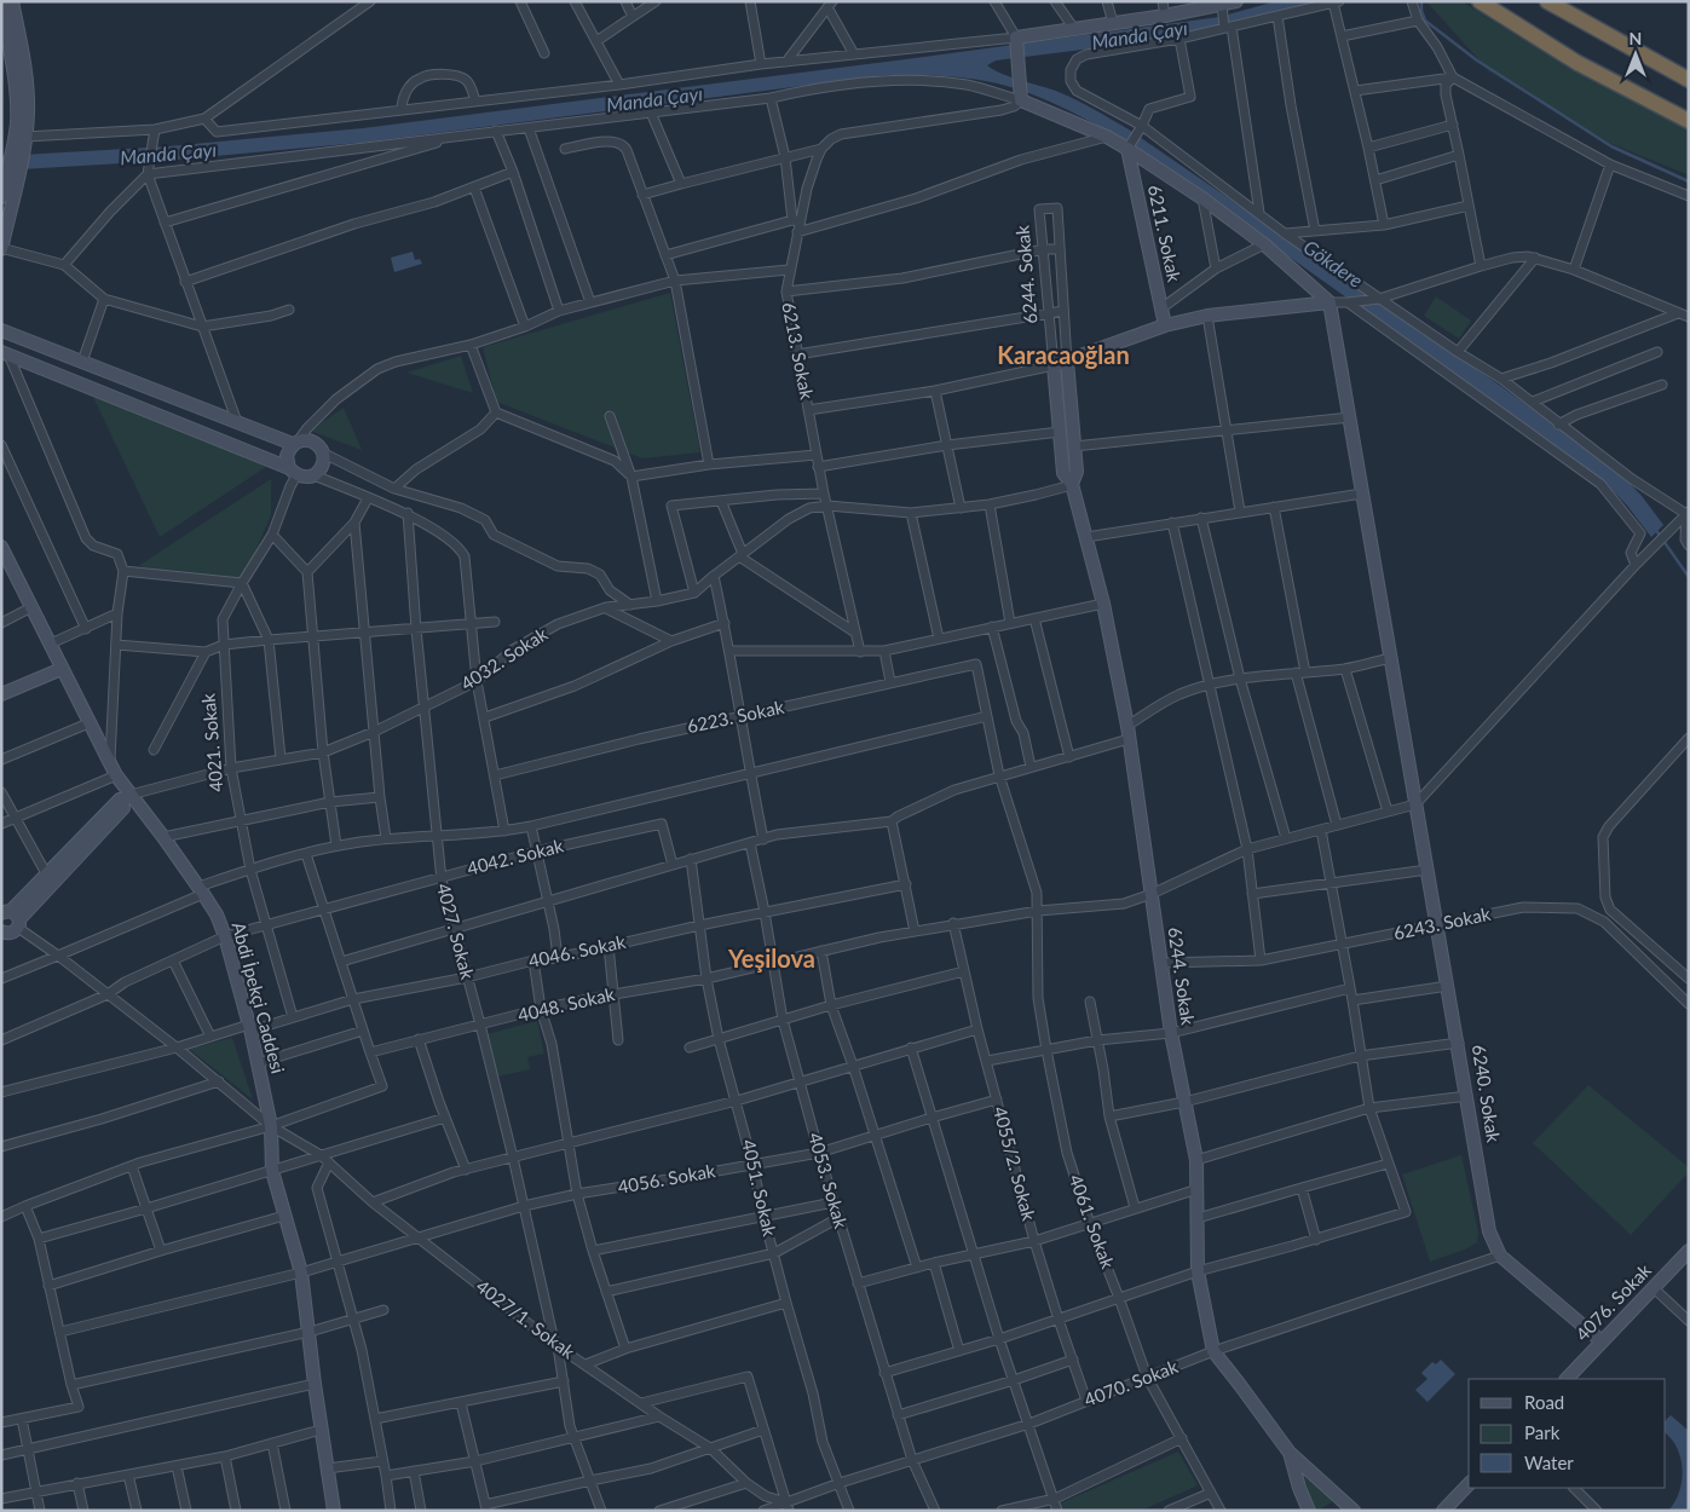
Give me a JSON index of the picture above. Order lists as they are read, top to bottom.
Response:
{
  "streets": {
    "street": [
      "6211. Sokak",
      "6244. Sokak",
      "6213. Sokak",
      "4032. Sokak",
      "6223. Sokak",
      "4021. Sokak",
      "4042. Sokak",
      "6243. Sokak",
      "4027. Sokak",
      "4046. Sokak",
      "Abdi İpekçi Caddesi",
      "4048. Sokak",
      "6240. Sokak",
      "4055/2. Sokak",
      "4056. Sokak",
      "4053. Sokak",
      "4051. Sokak",
      "4061. Sokak",
      "4076. Sokak",
      "4027/1. Sokak",
      "4070. Sokak"
    ]
  },
  "crossings": [
    ["6244. Sokak", "6243. Sokak"],
    ["6244. Sokak", "4048. Sokak"],
    ["6244. Sokak", "4070. Sokak"],
    ["6213. Sokak", "4032. Sokak"],
    ["4032. Sokak", "4021. Sokak"],
    ["4032. Sokak", "4027. Sokak"],
    ["4032. Sokak", "Abdi İpekçi Caddesi"],
    ["6223. Sokak", "4061. Sokak"],
    ["4021. Sokak", "4042. Sokak"],
    ["4021. Sokak", "4046. Sokak"],
    ["4042. Sokak", "4027. Sokak"],
    ["4042. Sokak", "Abdi İpekçi Caddesi"],
    ["4042. Sokak", "4027/1. Sokak"],
    ["6243. Sokak", "6240. Sokak"],
    ["4027. Sokak", "4046. Sokak"],
    ["4027. Sokak", "4048. Sokak"],
    ["4027. Sokak", "4056. Sokak"],
    ["4027. Sokak", "4027/1. Sokak"],
    ["4046. Sokak", "Abdi İpekçi Caddesi"],
    ["4046. Sokak", "4053. Sokak"],
    ["4046. Sokak", "4051. Sokak"],
    ["4046. Sokak", "4027/1. Sokak"],
    ["Abdi İpekçi Caddesi", "4056. Sokak"],
    ["Abdi İpekçi Caddesi", "4027/1. Sokak"],
    ["4048. Sokak", "6240. Sokak"],
    ["4048. Sokak", "4055/2. Sokak"],
    ["4048. Sokak", "4053. Sokak"],
    ["4048. Sokak", "4051. Sokak"],
    ["4048. Sokak", "4061. Sokak"],
    ["6240. Sokak", "4076. Sokak"],
    ["6240. Sokak", "4070. Sokak"],
    ["4055/2. Sokak", "4056. Sokak"],
    ["4055/2. Sokak", "4070. Sokak"],
    ["4056. Sokak", "4053. Sokak"],
    ["4056. Sokak", "4051. Sokak"],
    ["4056. Sokak", "4027/1. Sokak"],
    ["4053. Sokak", "4070. Sokak"],
    ["4051. Sokak", "4070. Sokak"],
    ["4061. Sokak", "4070. Sokak"],
    ["4027/1. Sokak", "4070. Sokak"]
  ],
  "districts": ["Karacaoğlan", "Yeşilova"],
  "water": ["Manda Çayı", "Gökdere"],
  "legend": ["Road", "Park", "Water"],
  "north": "top"
}
